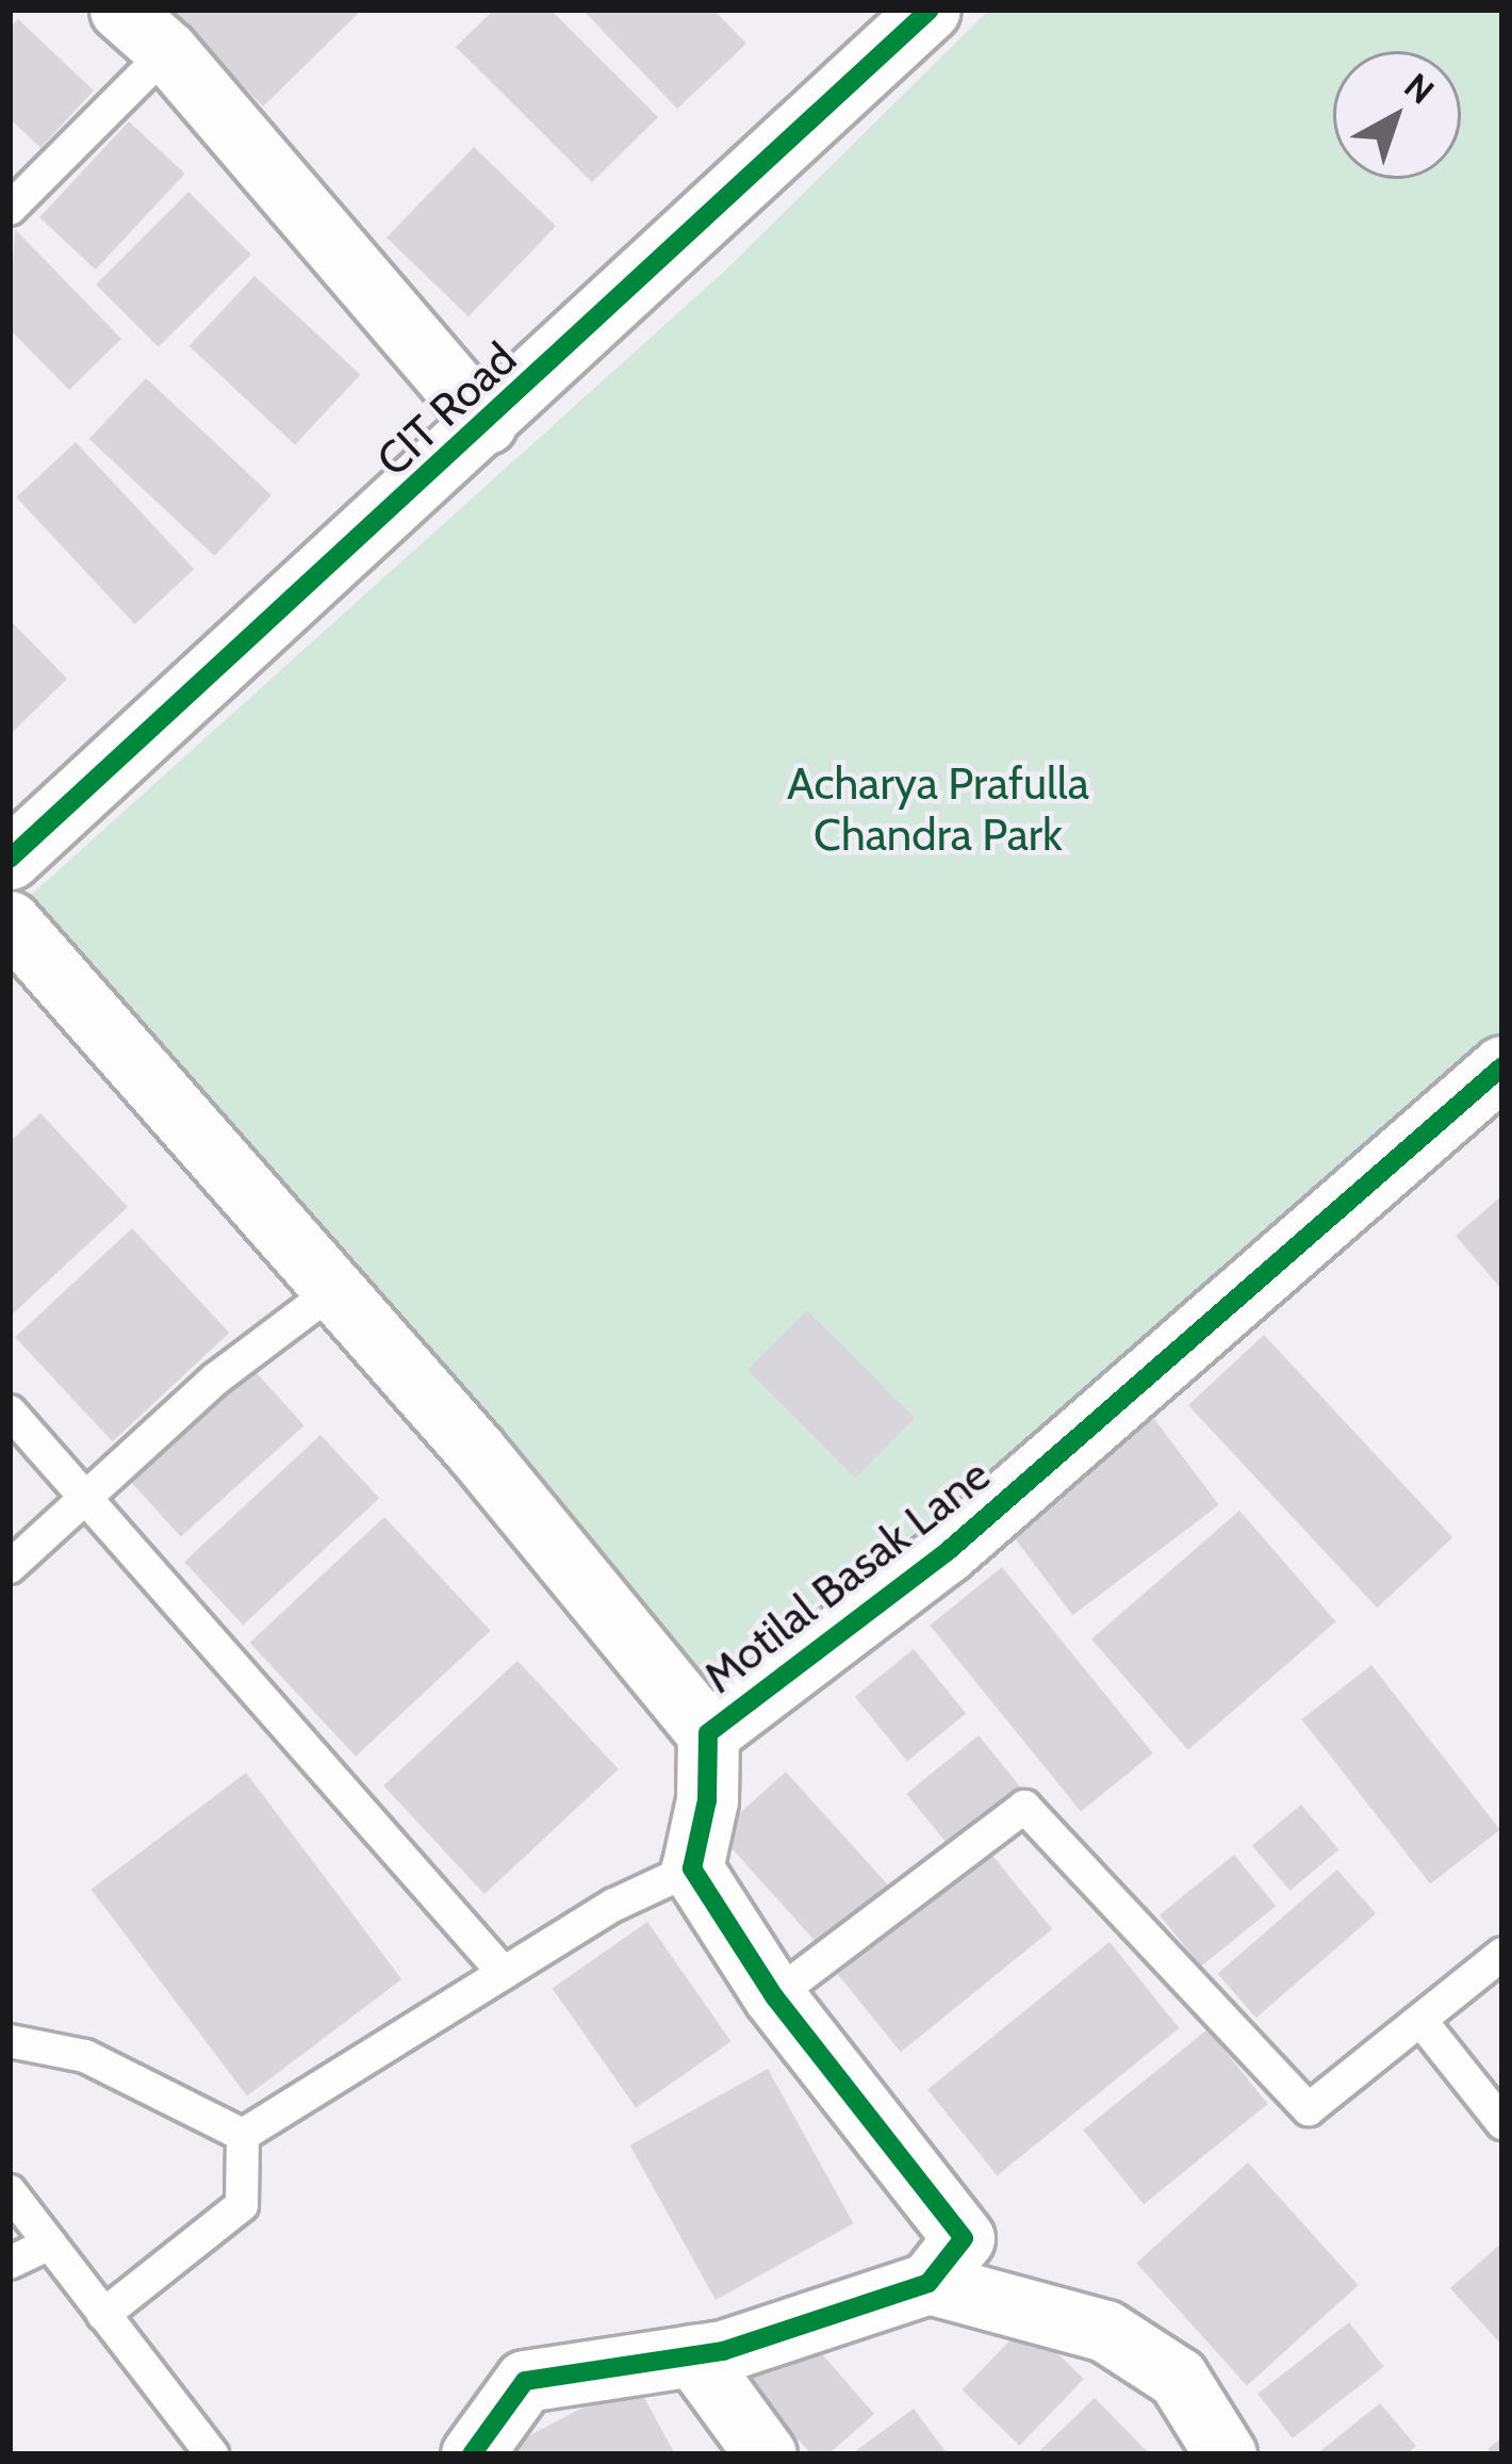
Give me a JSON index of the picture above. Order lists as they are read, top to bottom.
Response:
{
  "streets": {
    "street": ["CIT Road", "Motilal Basak Lane"]
  },
  "parks": ["Acharya Prafulla Chandra Park"],
  "north": "top right"
}
